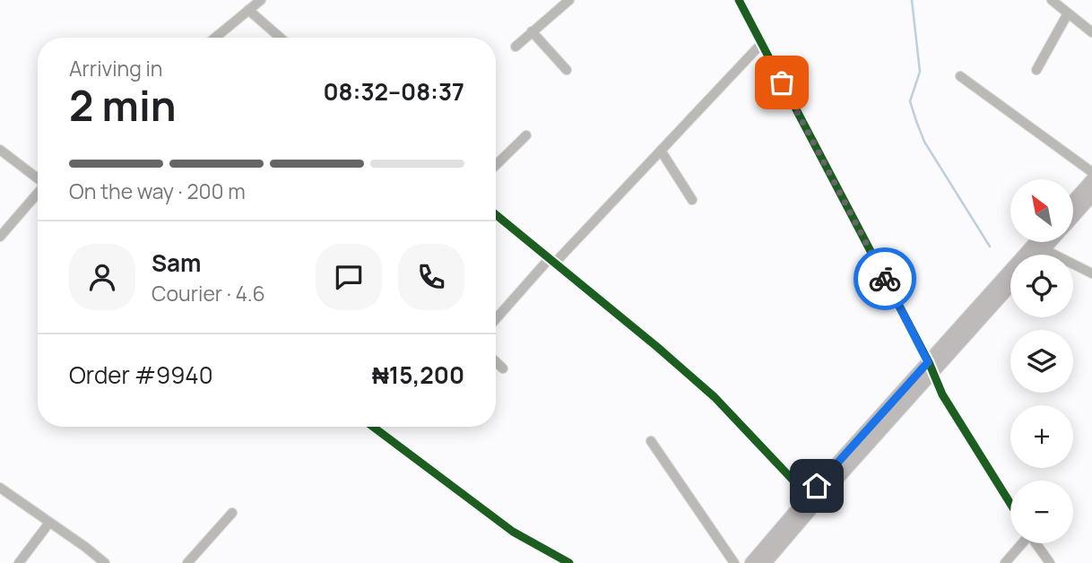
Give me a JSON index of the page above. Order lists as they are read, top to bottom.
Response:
{
  "north": "top left",
  "page": {
    "heading": ["2 min", "Arriving in", "08:32–08:37"],
    "panel": [
      "Sam",
      "Courier · 4.6",
      "Order #9940",
      "₦15,200"
    ],
    "bar": "On the way · 200 m",
    "map_buttons": ["+", "−"]
  }
}
